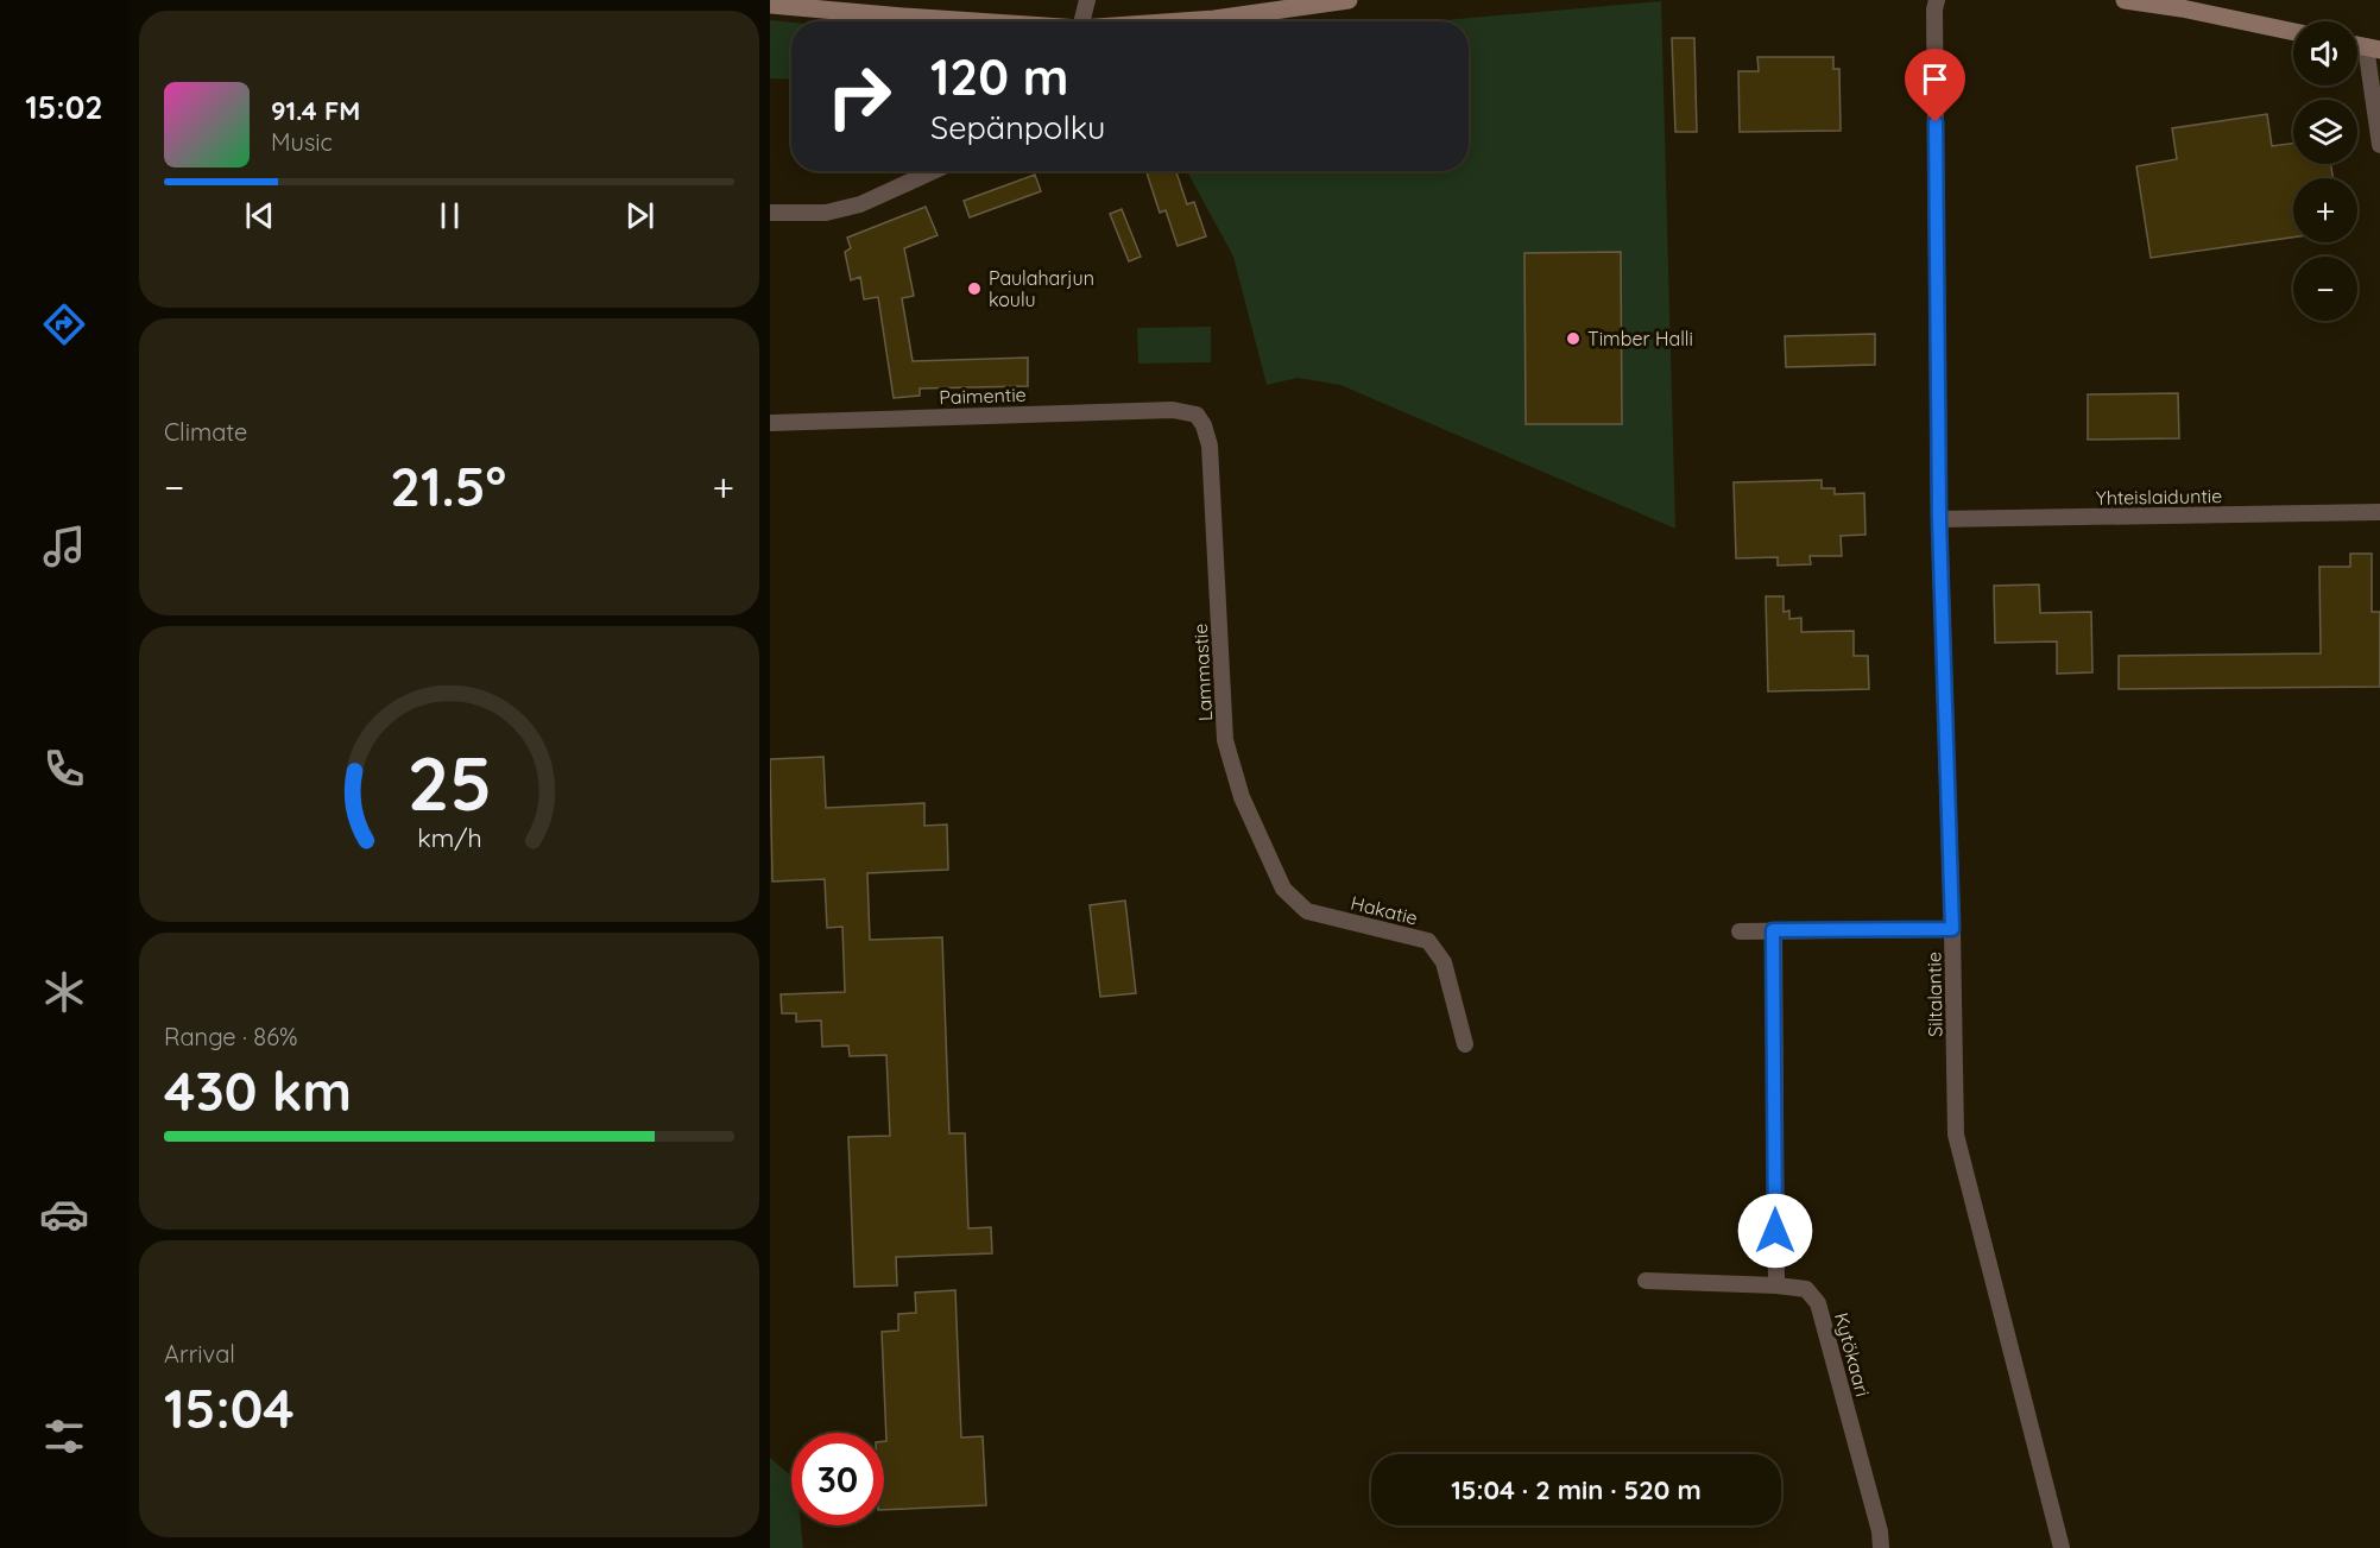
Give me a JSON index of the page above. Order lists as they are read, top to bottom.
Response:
{
  "streets": {
    "street": [
      "Paimentie",
      "Yhteislaiduntie",
      "Lammastie",
      "Hakatie",
      "Siltalantie",
      "Kytökaari"
    ]
  },
  "crossings": [
    ["Paimentie", "Lammastie"],
    ["Yhteislaiduntie", "Siltalantie"],
    ["Lammastie", "Hakatie"]
  ],
  "places": ["Paulaharjun koulu", "Timber Halli"],
  "page": {
    "tabs": "15:02",
    "map_buttons": ["+", "−"],
    "turn": ["120 m", "Sepänpolku"],
    "song": ["91.4 FM", "Music"],
    "tile": [
      "Climate",
      ["Range · 86%", "430 km"],
      ["Arrival", "15:04"]
    ],
    "heat": ["−", "21.5°", "+"],
    "limit": "30",
    "trip": "15:04 · 2 min · 520 m",
    "gauge": ["25", "km/h"]
  }
}
